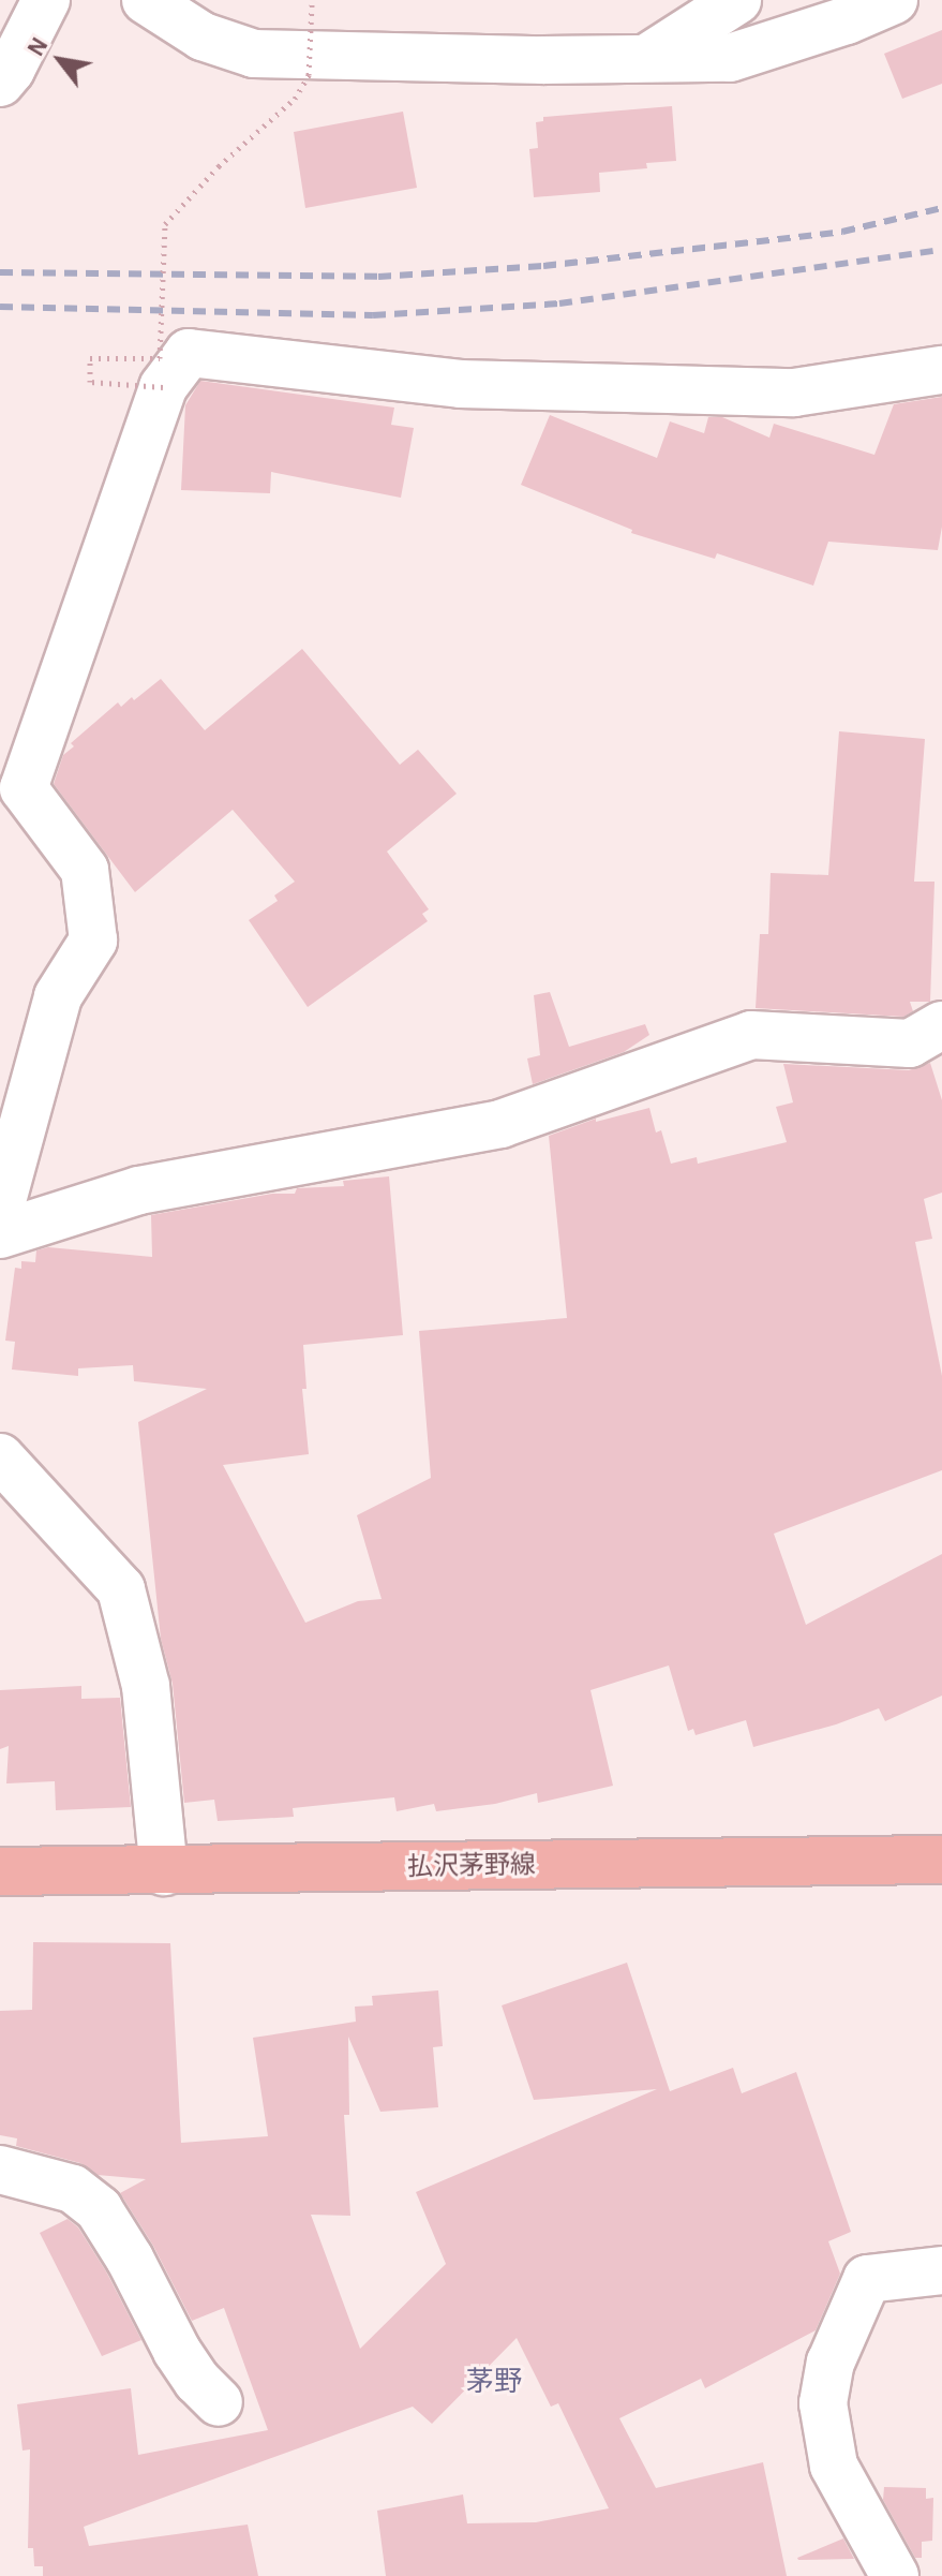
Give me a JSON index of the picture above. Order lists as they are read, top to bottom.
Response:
{
  "streets": {
    "main road": ["払沢茅野線"]
  },
  "districts": ["茅野"],
  "north": "top left"
}
